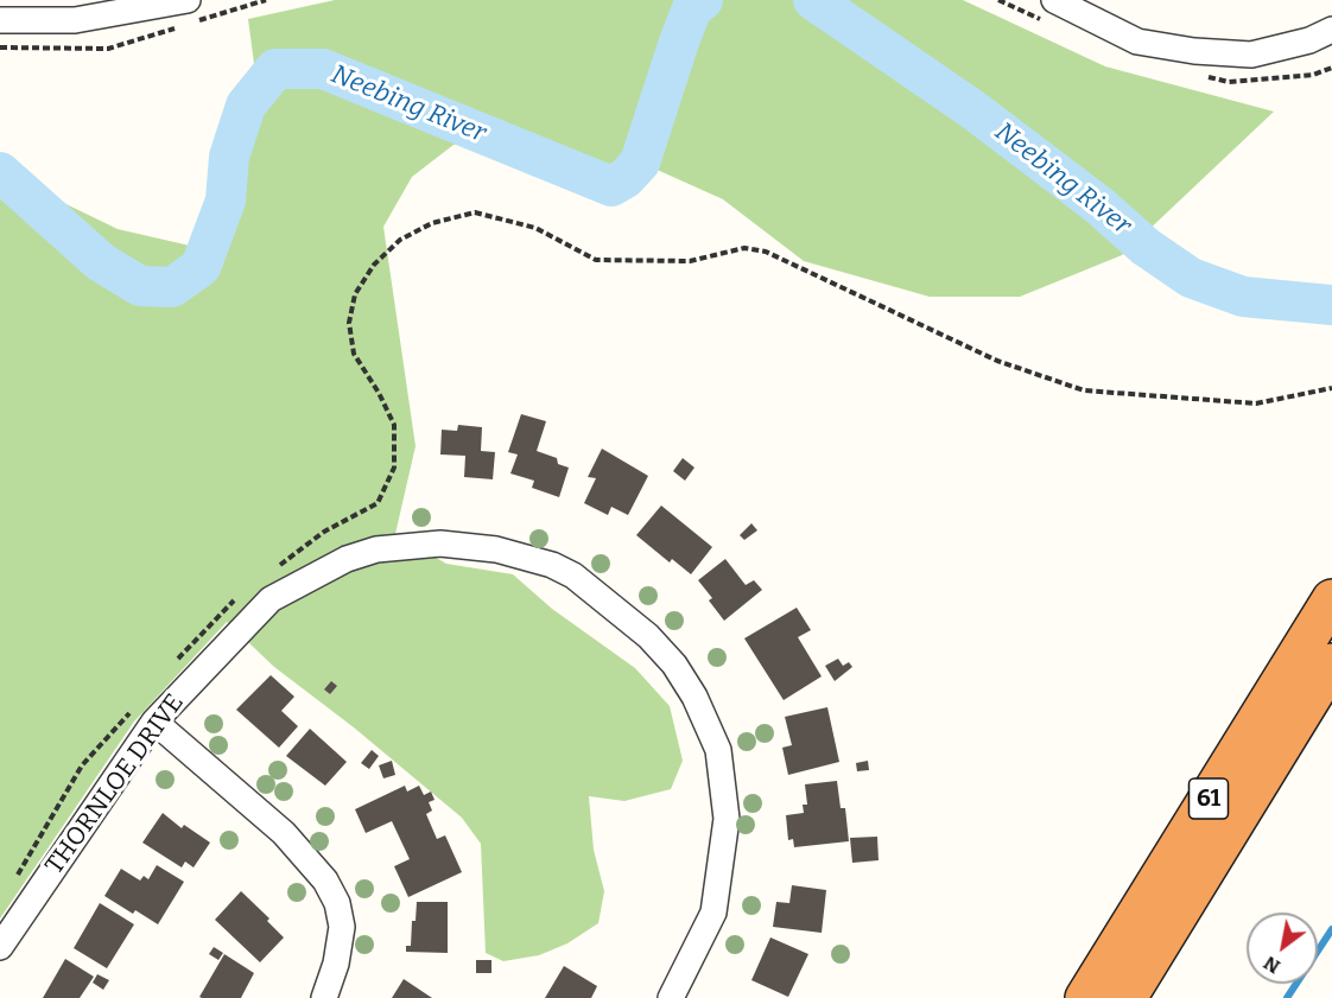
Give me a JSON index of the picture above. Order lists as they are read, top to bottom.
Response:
{
  "streets": {
    "highway": ["61"],
    "street": ["THORNLOE DRIVE"]
  },
  "water": ["Neebing River"],
  "north": "bottom left"
}
